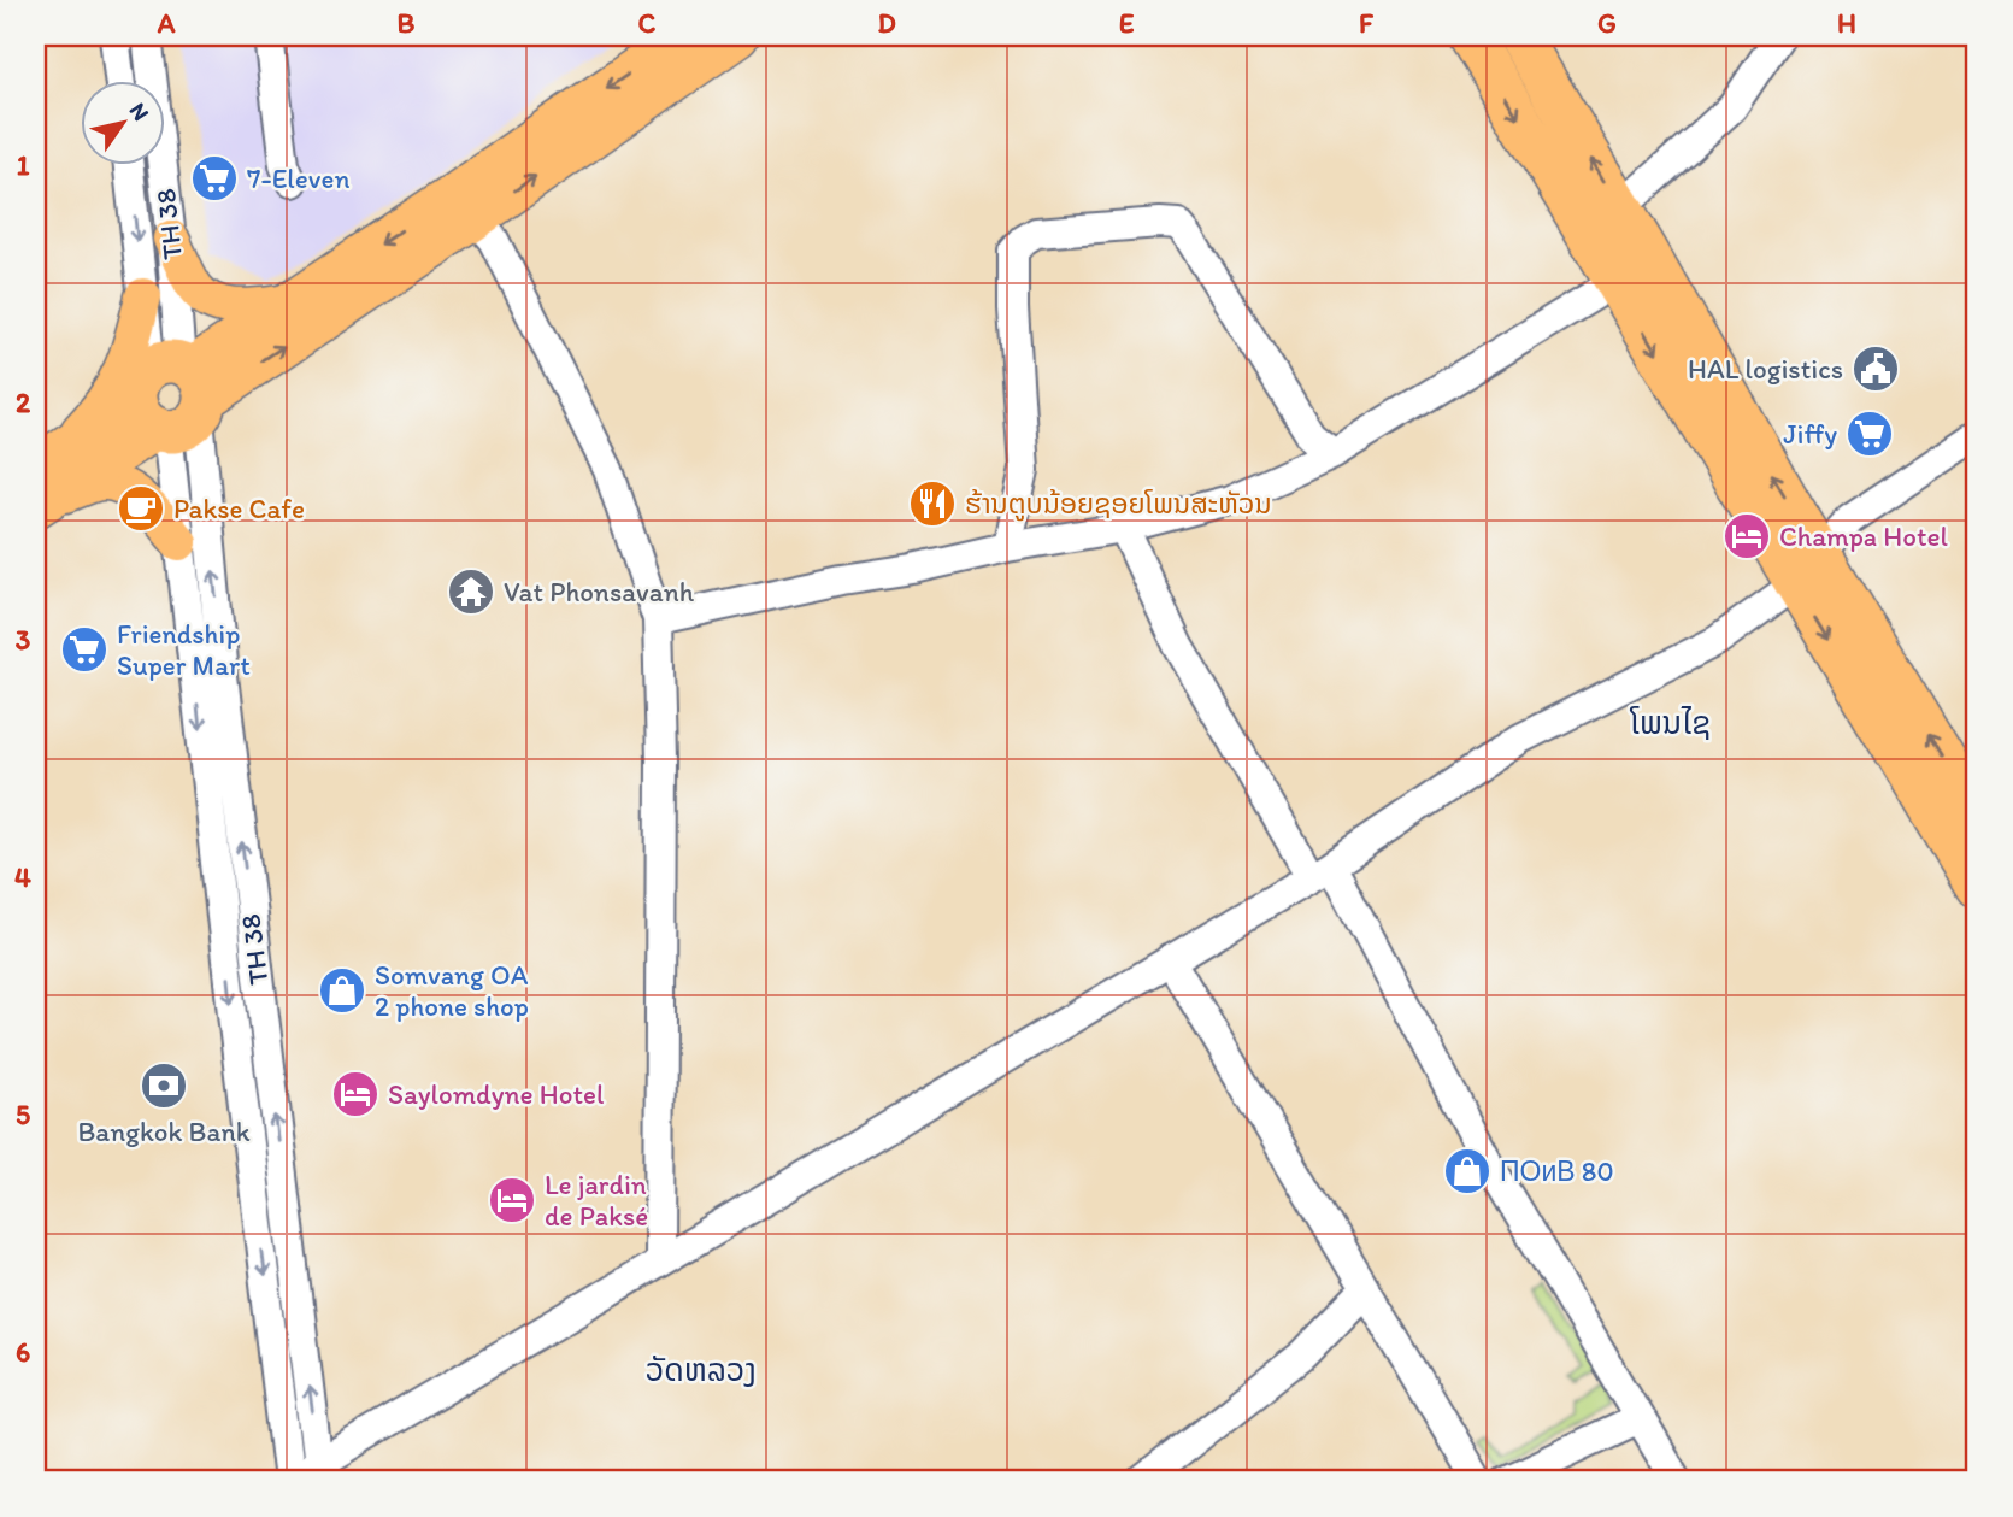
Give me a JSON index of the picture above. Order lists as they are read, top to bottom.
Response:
{
  "streets": {
    "street": ["TH 38"]
  },
  "districts": ["ໂພນໄຊ", "ວັດຫລວງ"],
  "places": {
    "supermarket": ["7-Eleven", "Jiffy", "Friendship Super Mart"],
    "public building": ["HAL logistics"],
    "restaurant": ["ຮ້ານຕູບນ້ອຍຊອຍໂພນສະຫັວນ"],
    "cafe": ["Pakse Cafe"],
    "hotel": ["Champa Hotel", "Saylomdyne Hotel", "Le jardin de Paksé"],
    "temple": ["Vat Phonsavanh"],
    "shop": ["Somvang OA 2 phone shop", "ПОиВ 80"],
    "bank": ["Bangkok Bank"]
  },
  "north": "top right",
  "grid": {
    "columns": [
      "A",
      "B",
      "C",
      "D",
      "E",
      "F",
      "G",
      "H"
    ],
    "rows": [
      "1",
      "2",
      "3",
      "4",
      "5",
      "6"
    ]
  }
}
